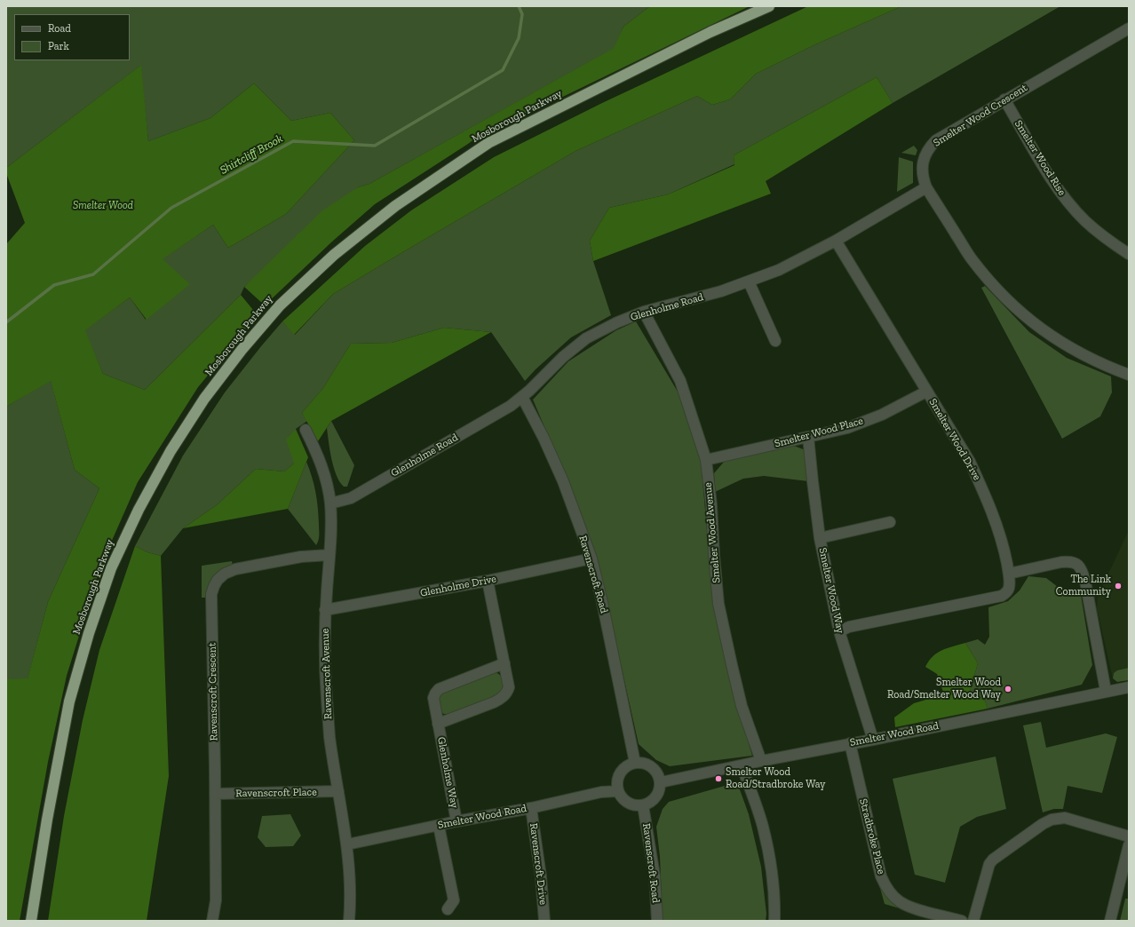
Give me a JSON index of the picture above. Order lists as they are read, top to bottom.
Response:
{
  "streets": {
    "highway": ["Mosborough Parkway"],
    "street": [
      "Smelter Wood Crescent",
      "Smelter Wood Rise",
      "Glenholme Road",
      "Smelter Wood Place",
      "Smelter Wood Drive",
      "Smelter Wood Avenue",
      "Ravenscroft Road",
      "Glenholme Drive",
      "Smelter Wood Way",
      "Ravenscroft Avenue",
      "Ravenscroft Crescent",
      "Smelter Wood Road",
      "Glenholme Way",
      "Ravenscroft Place",
      "Stradbroke Place",
      "Ravenscroft Drive"
    ]
  },
  "crossings": [
    ["Smelter Wood Crescent", "Smelter Wood Rise"],
    ["Smelter Wood Crescent", "Glenholme Road"],
    ["Glenholme Road", "Smelter Wood Drive"],
    ["Glenholme Road", "Smelter Wood Avenue"],
    ["Glenholme Road", "Ravenscroft Road"],
    ["Glenholme Road", "Ravenscroft Avenue"],
    ["Smelter Wood Place", "Smelter Wood Drive"],
    ["Smelter Wood Place", "Smelter Wood Avenue"],
    ["Smelter Wood Place", "Smelter Wood Way"],
    ["Smelter Wood Drive", "Smelter Wood Way"],
    ["Smelter Wood Avenue", "Smelter Wood Road"],
    ["Ravenscroft Road", "Glenholme Drive"],
    ["Ravenscroft Road", "Smelter Wood Road"],
    ["Glenholme Drive", "Ravenscroft Avenue"],
    ["Glenholme Drive", "Glenholme Way"],
    ["Smelter Wood Way", "Smelter Wood Road"],
    ["Ravenscroft Avenue", "Ravenscroft Crescent"],
    ["Ravenscroft Avenue", "Smelter Wood Road"],
    ["Ravenscroft Avenue", "Ravenscroft Place"],
    ["Ravenscroft Crescent", "Ravenscroft Place"],
    ["Smelter Wood Road", "Glenholme Way"],
    ["Smelter Wood Road", "Stradbroke Place"],
    ["Smelter Wood Road", "Ravenscroft Drive"]
  ],
  "water": ["Shirtcliff Brook"],
  "parks": ["Smelter Wood"],
  "places": ["The Link Community", "Smelter Wood Road/Smelter Wood Way", "Smelter Wood Road/Stradbroke Way"],
  "legend": ["Road", "Park"]
}
